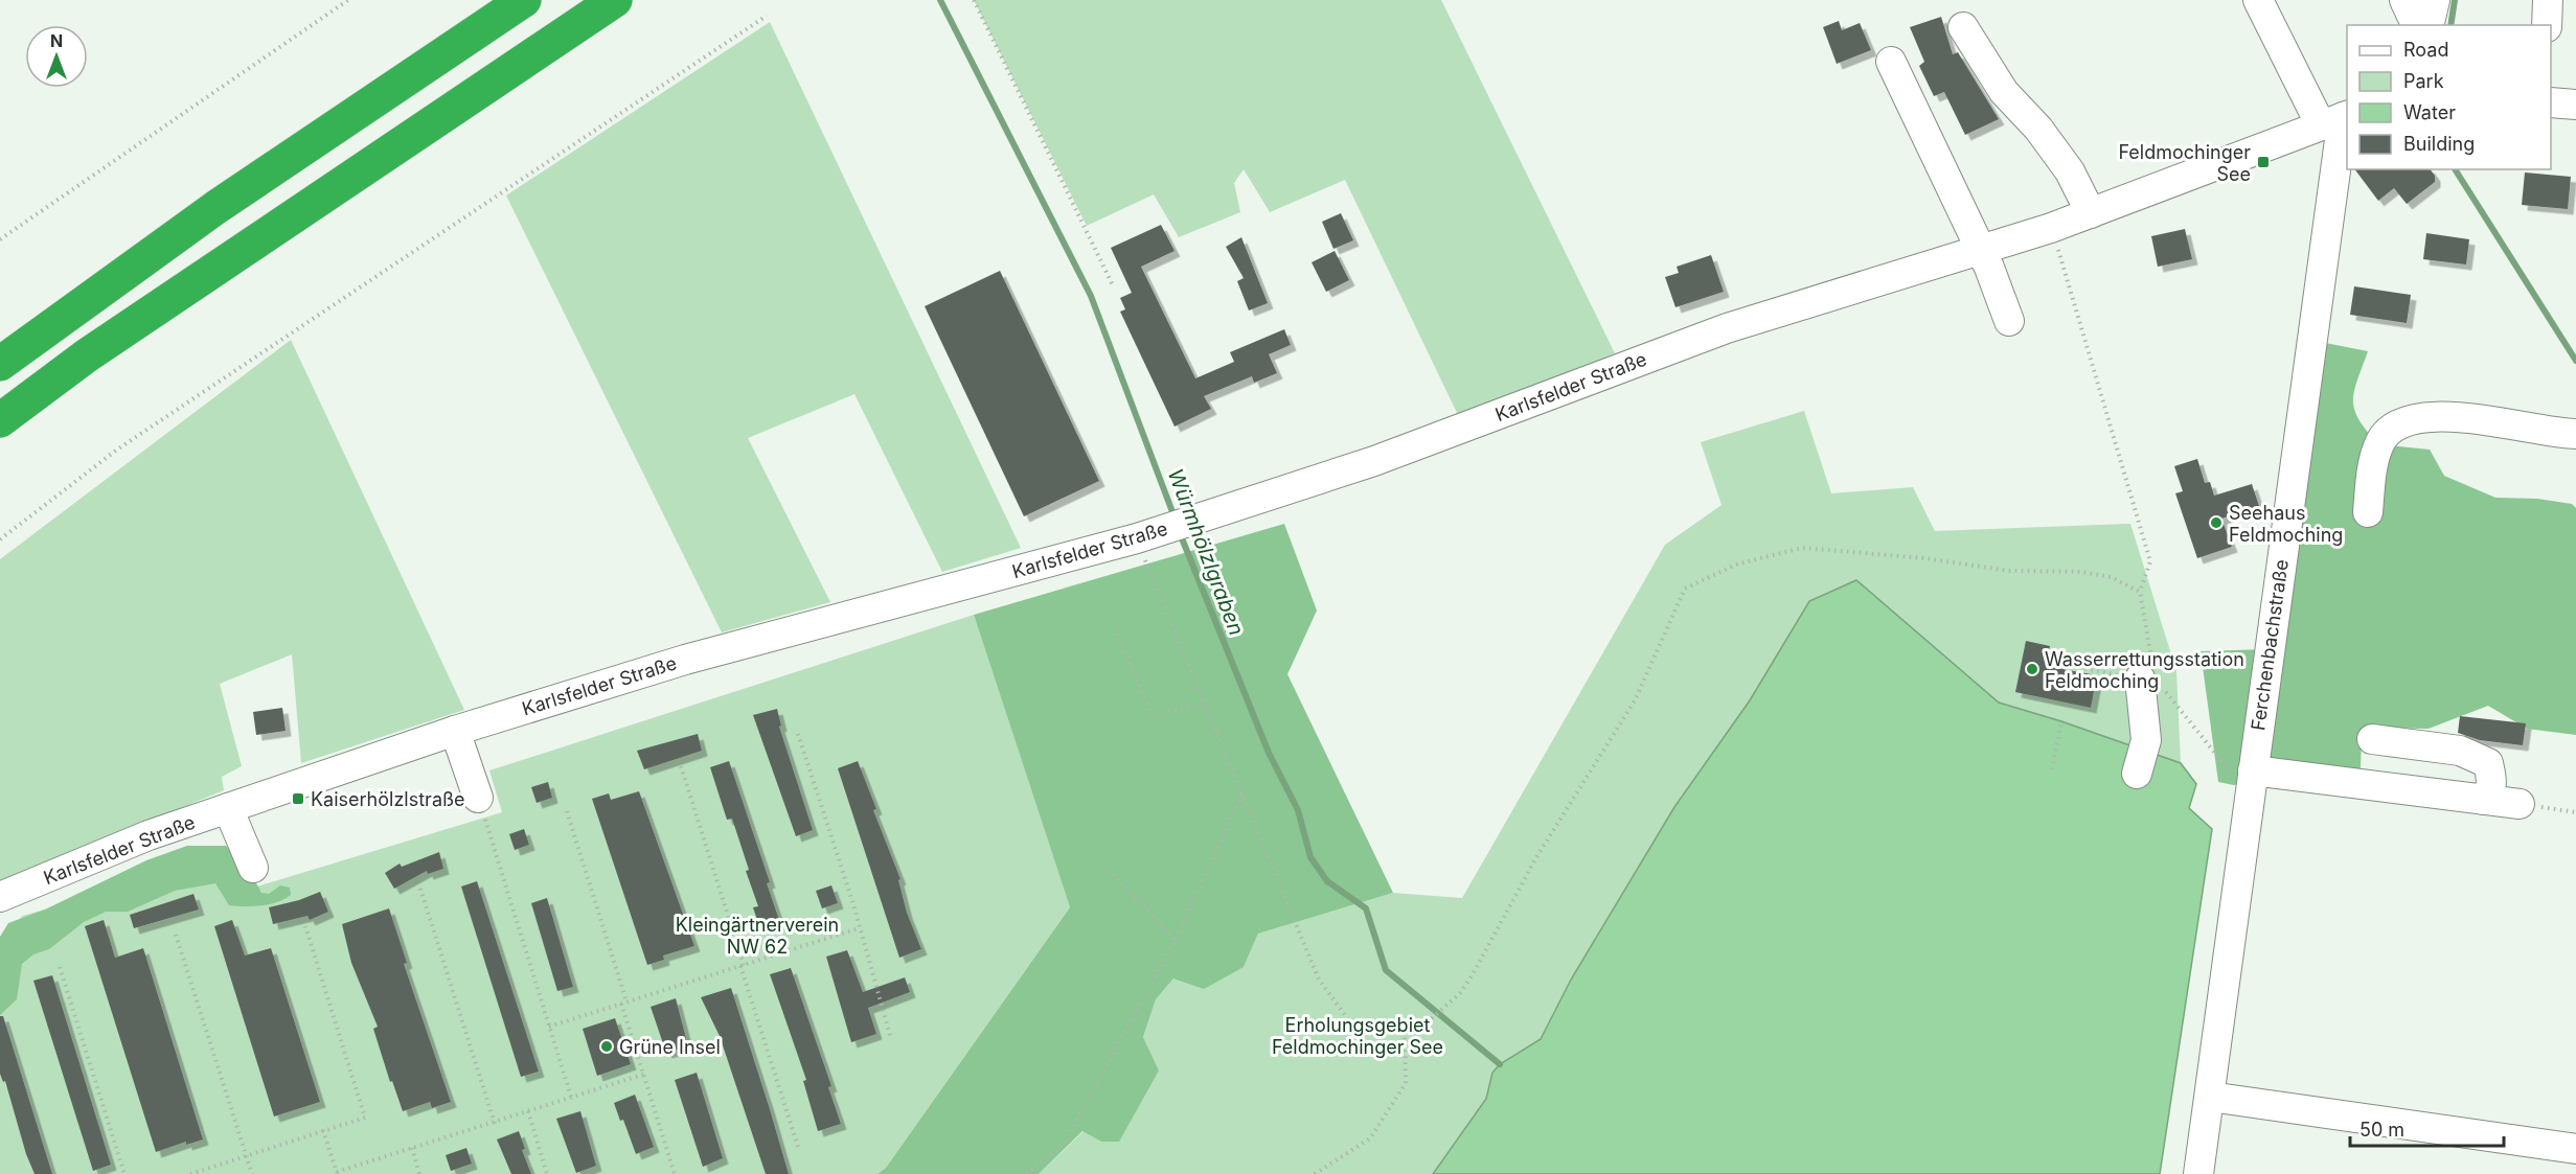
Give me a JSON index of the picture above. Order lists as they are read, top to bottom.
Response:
{
  "streets": {
    "street": ["Karlsfelder Straße", "Ferchenbachstraße"]
  },
  "crossings": [
    ["Karlsfelder Straße", "Ferchenbachstraße"]
  ],
  "water": ["Würmhölzlgraben"],
  "parks": ["Kleingärtnerverein NW 62", "Erholungsgebiet Feldmochinger See"],
  "places": {
    "transit": ["Feldmochinger See", "Kaiserhölzlstraße"],
    "other": ["Seehaus Feldmoching", "Wasserrettungsstation Feldmoching", "Grüne Insel"]
  },
  "legend": [
    "Road",
    "Park",
    "Water",
    "Building"
  ],
  "scale_bar": "50 m",
  "north": "top"
}
